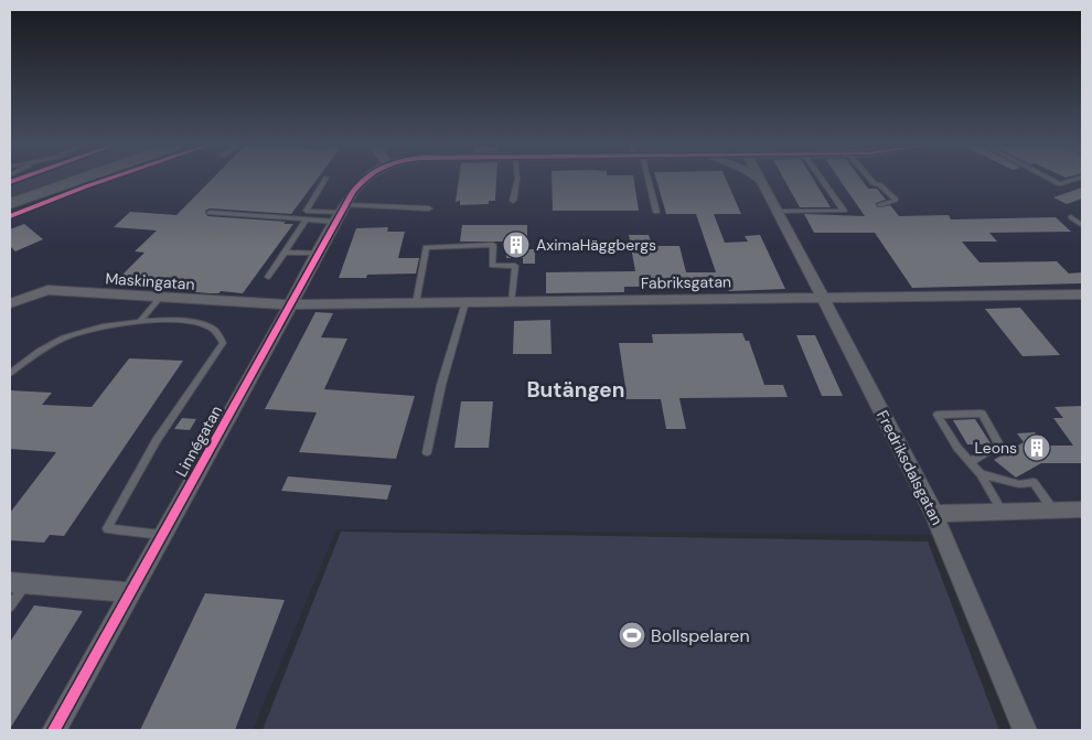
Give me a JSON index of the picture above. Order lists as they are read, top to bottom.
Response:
{
  "streets": {
    "street": [
      "Maskingatan",
      "Fabriksgatan",
      "Linnégatan",
      "Fredriksdalsgatan"
    ]
  },
  "crossings": [
    ["Maskingatan", "Fabriksgatan"],
    ["Maskingatan", "Linnégatan"],
    ["Fabriksgatan", "Linnégatan"],
    ["Fabriksgatan", "Fredriksdalsgatan"]
  ],
  "districts": ["Butängen"],
  "places": {
    "building": ["AximaHäggbergs", "Leons"],
    "sports": ["Bollspelaren"]
  }
}
